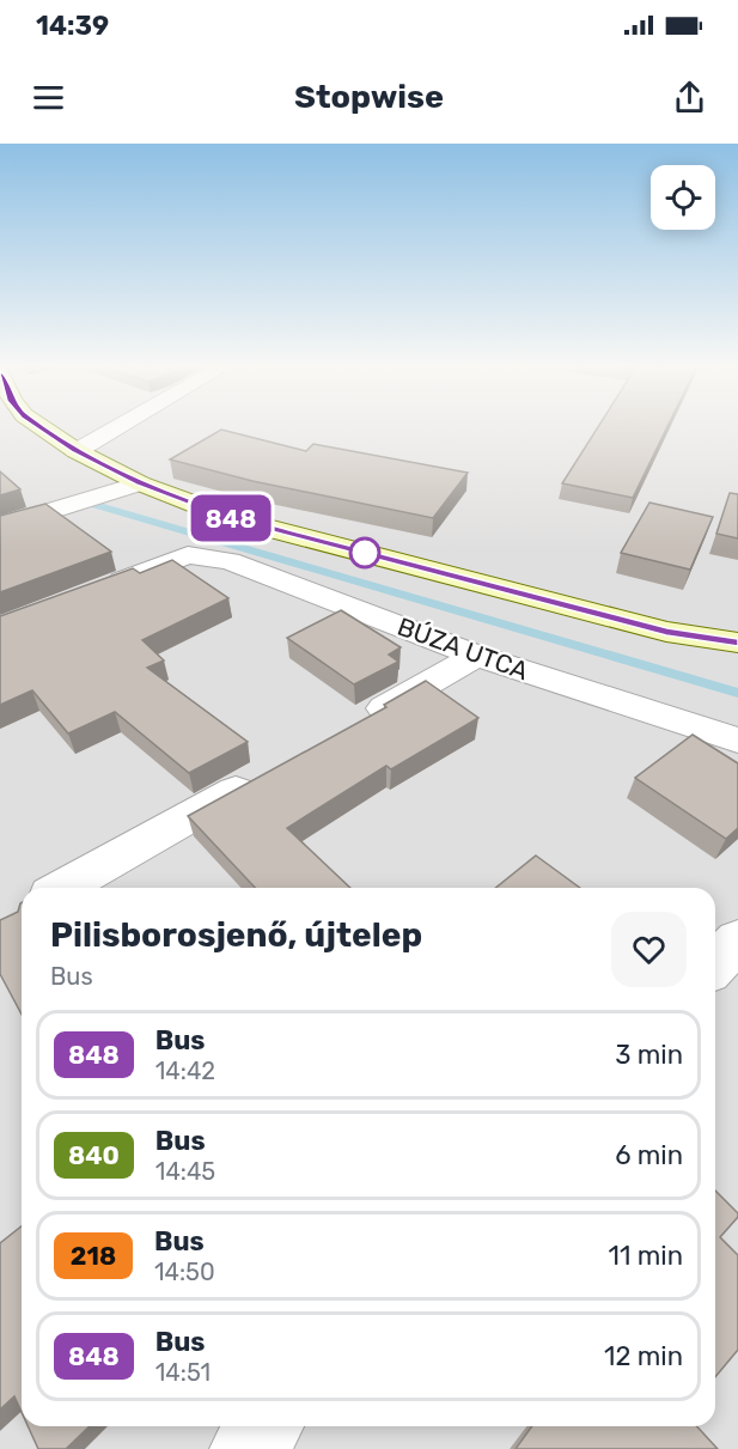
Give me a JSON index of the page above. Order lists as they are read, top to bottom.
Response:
{
  "streets": {
    "street": ["BÚZA UTCA"]
  },
  "lines": ["bus line 848"],
  "page": {
    "status": "14:39",
    "header": "Stopwise",
    "on_map": "848",
    "heading": ["Pilisborosjenő, újtelep", "Bus"],
    "list": [
      {
        "mark": "848",
        "name": "Bus",
        "note": "14:42",
        "value": "3 min"
      },
      {
        "mark": "840",
        "name": "Bus",
        "note": "14:45",
        "value": "6 min"
      },
      {
        "mark": "218",
        "name": "Bus",
        "note": "14:50",
        "value": "11 min"
      },
      {
        "mark": "848",
        "name": "Bus",
        "note": "14:51",
        "value": "12 min"
      }
    ]
  }
}
